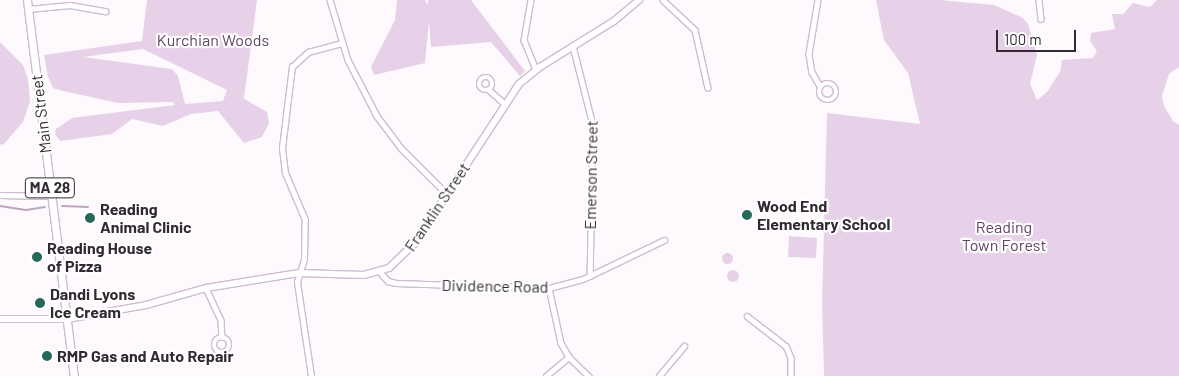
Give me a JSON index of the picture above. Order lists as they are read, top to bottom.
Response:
{
  "streets": {
    "main road": ["Main Street", "MA 28", "Franklin Street"],
    "street": ["Emerson Street", "Dividence Road"]
  },
  "crossings": [
    ["Main Street", "Franklin Street"],
    ["Emerson Street", "Franklin Street"],
    ["Emerson Street", "Dividence Road"],
    ["Franklin Street", "Dividence Road"]
  ],
  "parks": ["Kurchian Woods", "Reading Town Forest"],
  "places": [
    "Wood End Elementary School",
    "Reading Animal Clinic",
    "Reading House of Pizza",
    "Dandi Lyons Ice Cream",
    "RMP Gas and Auto Repair"
  ],
  "scale_bar": "100 m"
}
